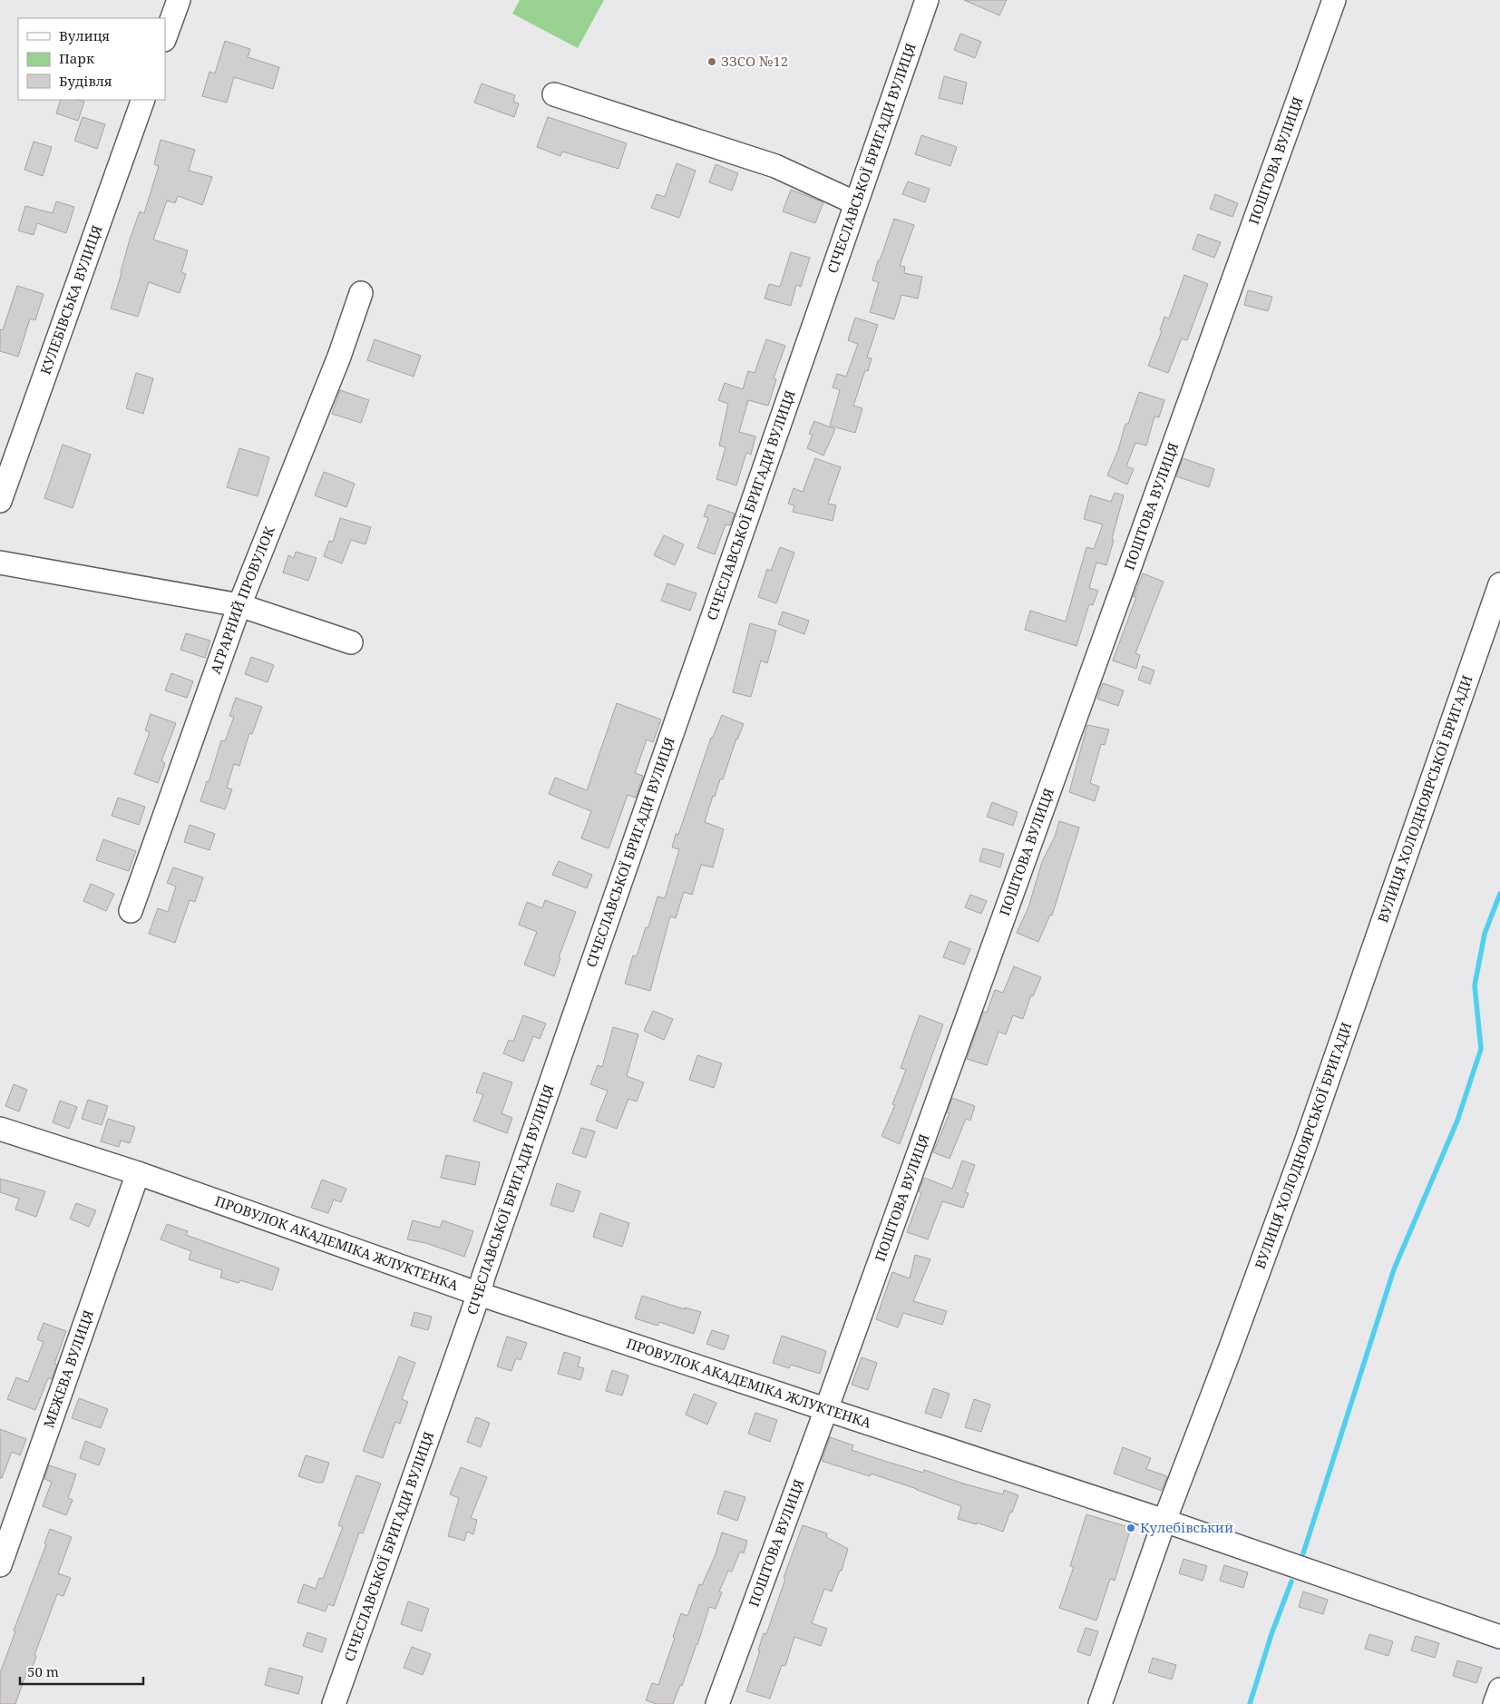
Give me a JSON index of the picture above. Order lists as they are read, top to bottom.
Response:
{
  "streets": {
    "street": [
      "СІЧЕСЛАВСЬКОЇ БРИГАДИ ВУЛИЦЯ",
      "ПОШТОВА ВУЛИЦЯ",
      "КУЛЕБІВСЬКА ВУЛИЦЯ",
      "АГРАРНИЙ ПРОВУЛОК",
      "ВУЛИЦЯ ХОЛОДНОЯРСЬКОЇ БРИГАДИ",
      "ПРОВУЛОК АКАДЕМІКА ЖЛУКТЕНКА",
      "МЕЖЕВА ВУЛИЦЯ"
    ]
  },
  "crossings": [
    ["СІЧЕСЛАВСЬКОЇ БРИГАДИ ВУЛИЦЯ", "ПРОВУЛОК АКАДЕМІКА ЖЛУКТЕНКА"],
    ["ПОШТОВА ВУЛИЦЯ", "ПРОВУЛОК АКАДЕМІКА ЖЛУКТЕНКА"],
    ["ВУЛИЦЯ ХОЛОДНОЯРСЬКОЇ БРИГАДИ", "ПРОВУЛОК АКАДЕМІКА ЖЛУКТЕНКА"],
    ["ПРОВУЛОК АКАДЕМІКА ЖЛУКТЕНКА", "МЕЖЕВА ВУЛИЦЯ"]
  ],
  "places": ["ЗЗСО №12", "Кулебівський"],
  "legend": ["Вулиця", "Парк", "Будівля"],
  "scale_bar": "50 m"
}
